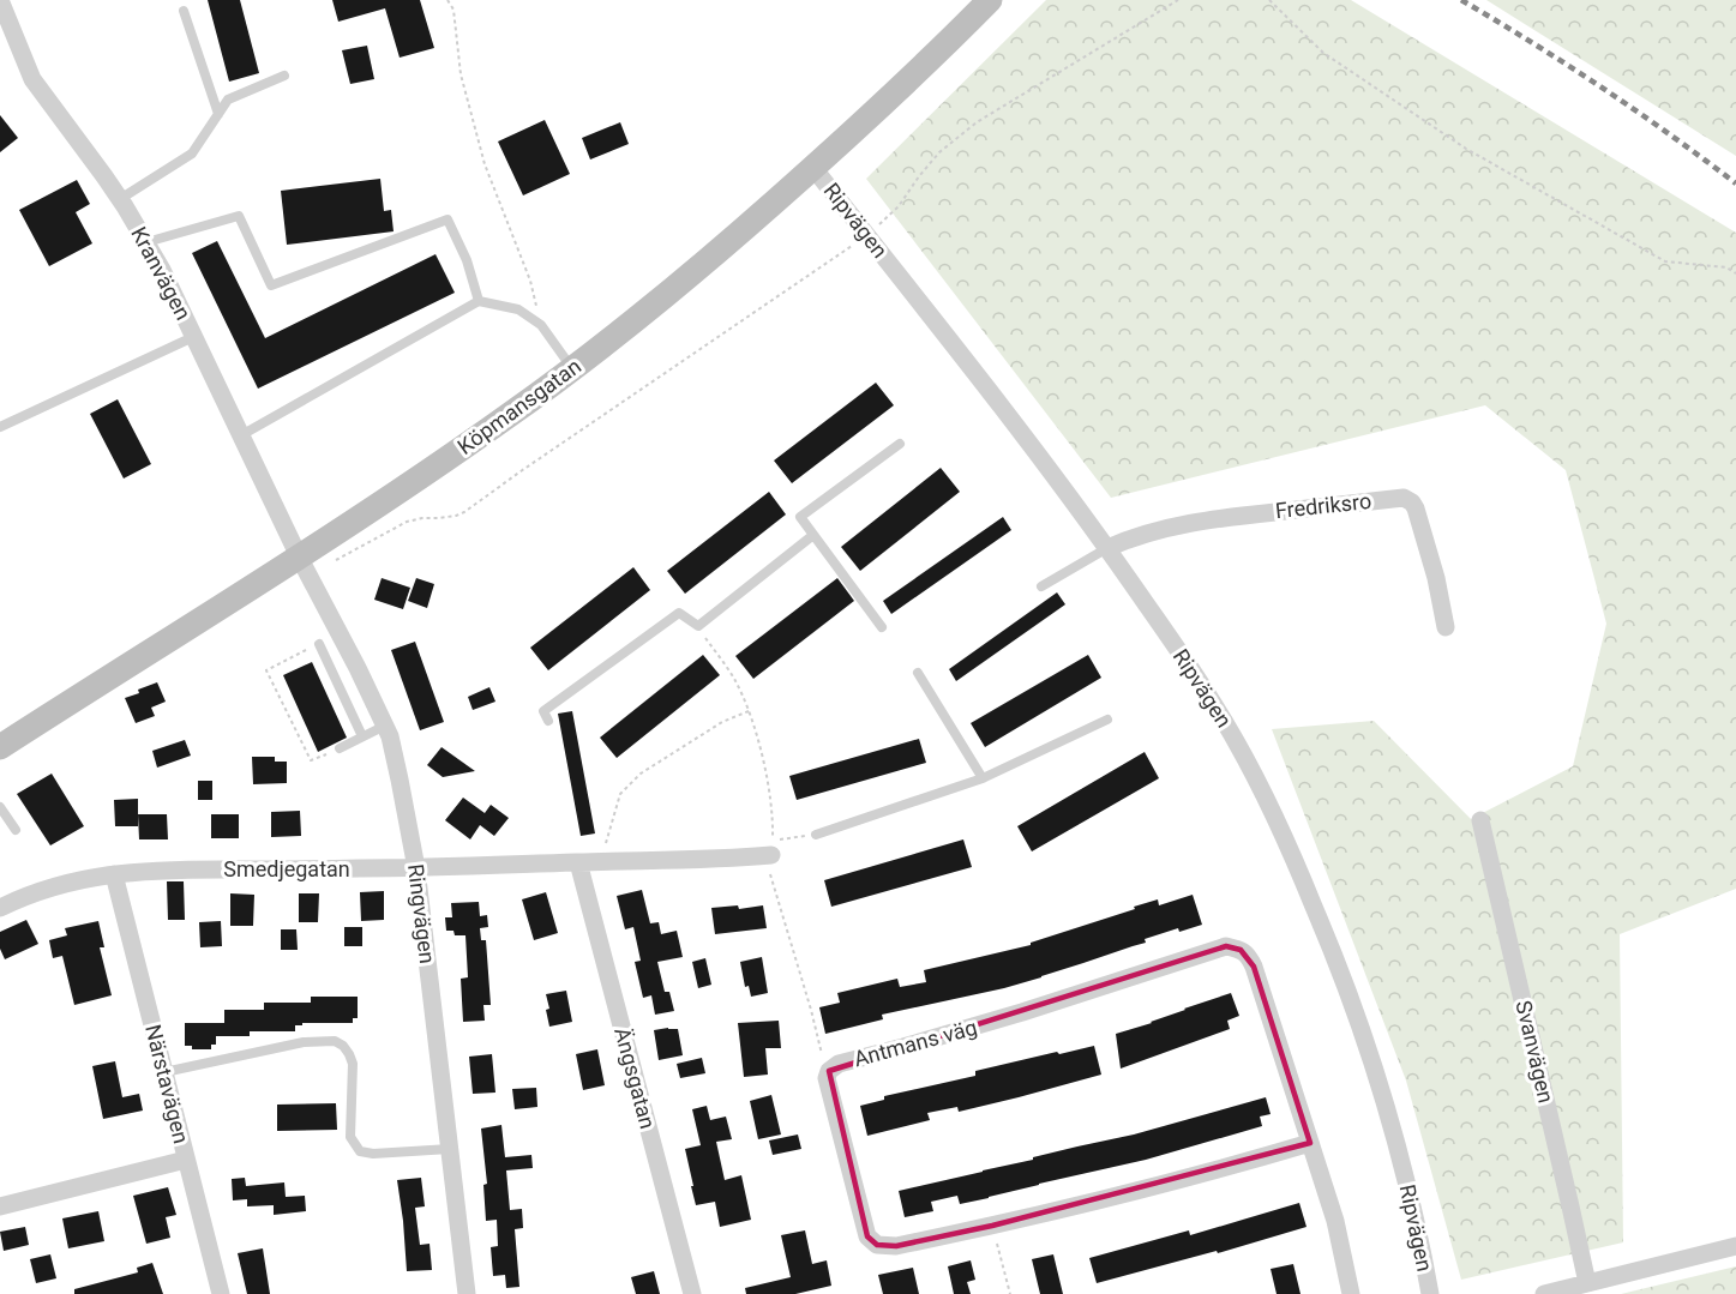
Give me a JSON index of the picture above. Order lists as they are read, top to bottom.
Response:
{
  "streets": {
    "street": [
      "Ripvägen",
      "Kranvägen",
      "Köpmansgatan",
      "Fredriksro",
      "Smedjegatan",
      "Ringvägen",
      "Antmans väg",
      "Svanvägen",
      "Ängsgatan",
      "Närstavägen"
    ]
  },
  "crossings": [
    ["Ripvägen", "Köpmansgatan"],
    ["Ripvägen", "Fredriksro"],
    ["Kranvägen", "Köpmansgatan"],
    ["Kranvägen", "Ringvägen"],
    ["Köpmansgatan", "Ringvägen"],
    ["Smedjegatan", "Ringvägen"],
    ["Smedjegatan", "Ängsgatan"],
    ["Smedjegatan", "Närstavägen"]
  ]
}
